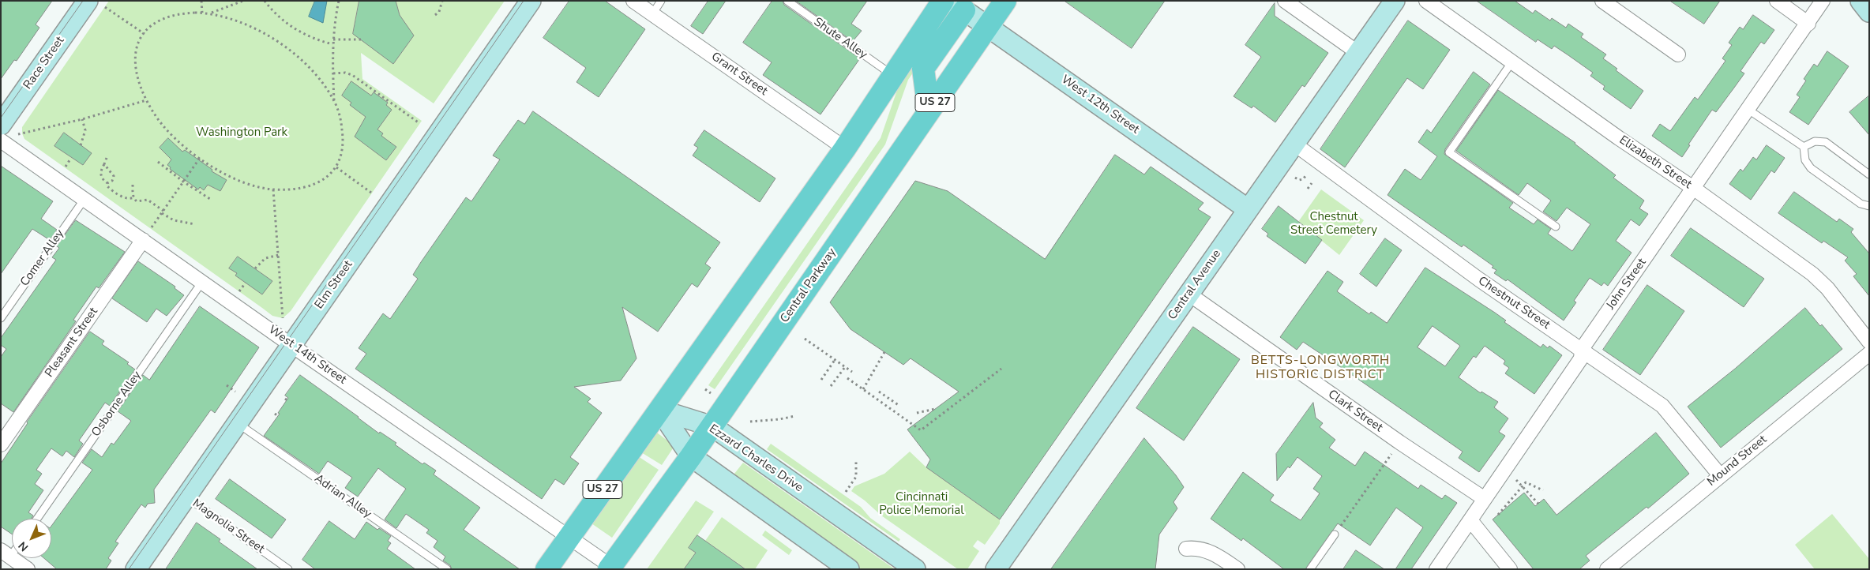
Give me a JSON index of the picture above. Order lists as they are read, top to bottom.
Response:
{
  "streets": {
    "main road": [
      "Race Street",
      "US 27",
      "West 12th Street",
      "Elm Street",
      "Central Avenue",
      "Central Parkway",
      "Ezzard Charles Drive"
    ],
    "street": [
      "Grant Street",
      "Elizabeth Street",
      "John Street",
      "Chestnut Street",
      "Pleasant Street",
      "West 14th Street",
      "Clark Street",
      "Mound Street"
    ],
    "lane": [
      "Shute Alley",
      "Comer Alley",
      "Osborne Alley",
      "Adrian Alley",
      "Magnolia Street"
    ]
  },
  "crossings": [
    ["US 27", "West 14th Street"],
    ["US 27", "Ezzard Charles Drive"],
    ["West 12th Street", "Central Avenue"],
    ["West 12th Street", "Central Parkway"],
    ["Elizabeth Street", "John Street"],
    ["Comer Alley", "West 14th Street"],
    ["John Street", "Chestnut Street"],
    ["John Street", "Clark Street"],
    ["Elm Street", "West 14th Street"],
    ["Elm Street", "Adrian Alley"],
    ["Elm Street", "Magnolia Street"],
    ["Central Avenue", "Chestnut Street"],
    ["Central Avenue", "Clark Street"],
    ["Central Parkway", "West 14th Street"],
    ["Central Parkway", "Ezzard Charles Drive"],
    ["Chestnut Street", "Mound Street"],
    ["Pleasant Street", "West 14th Street"],
    ["West 14th Street", "Osborne Alley"]
  ],
  "districts": ["BETTS-LONGWORTH HISTORIC DISTRICT"],
  "parks": ["Washington Park", "Chestnut Street Cemetery", "Cincinnati Police Memorial"],
  "north": "bottom left"
}
